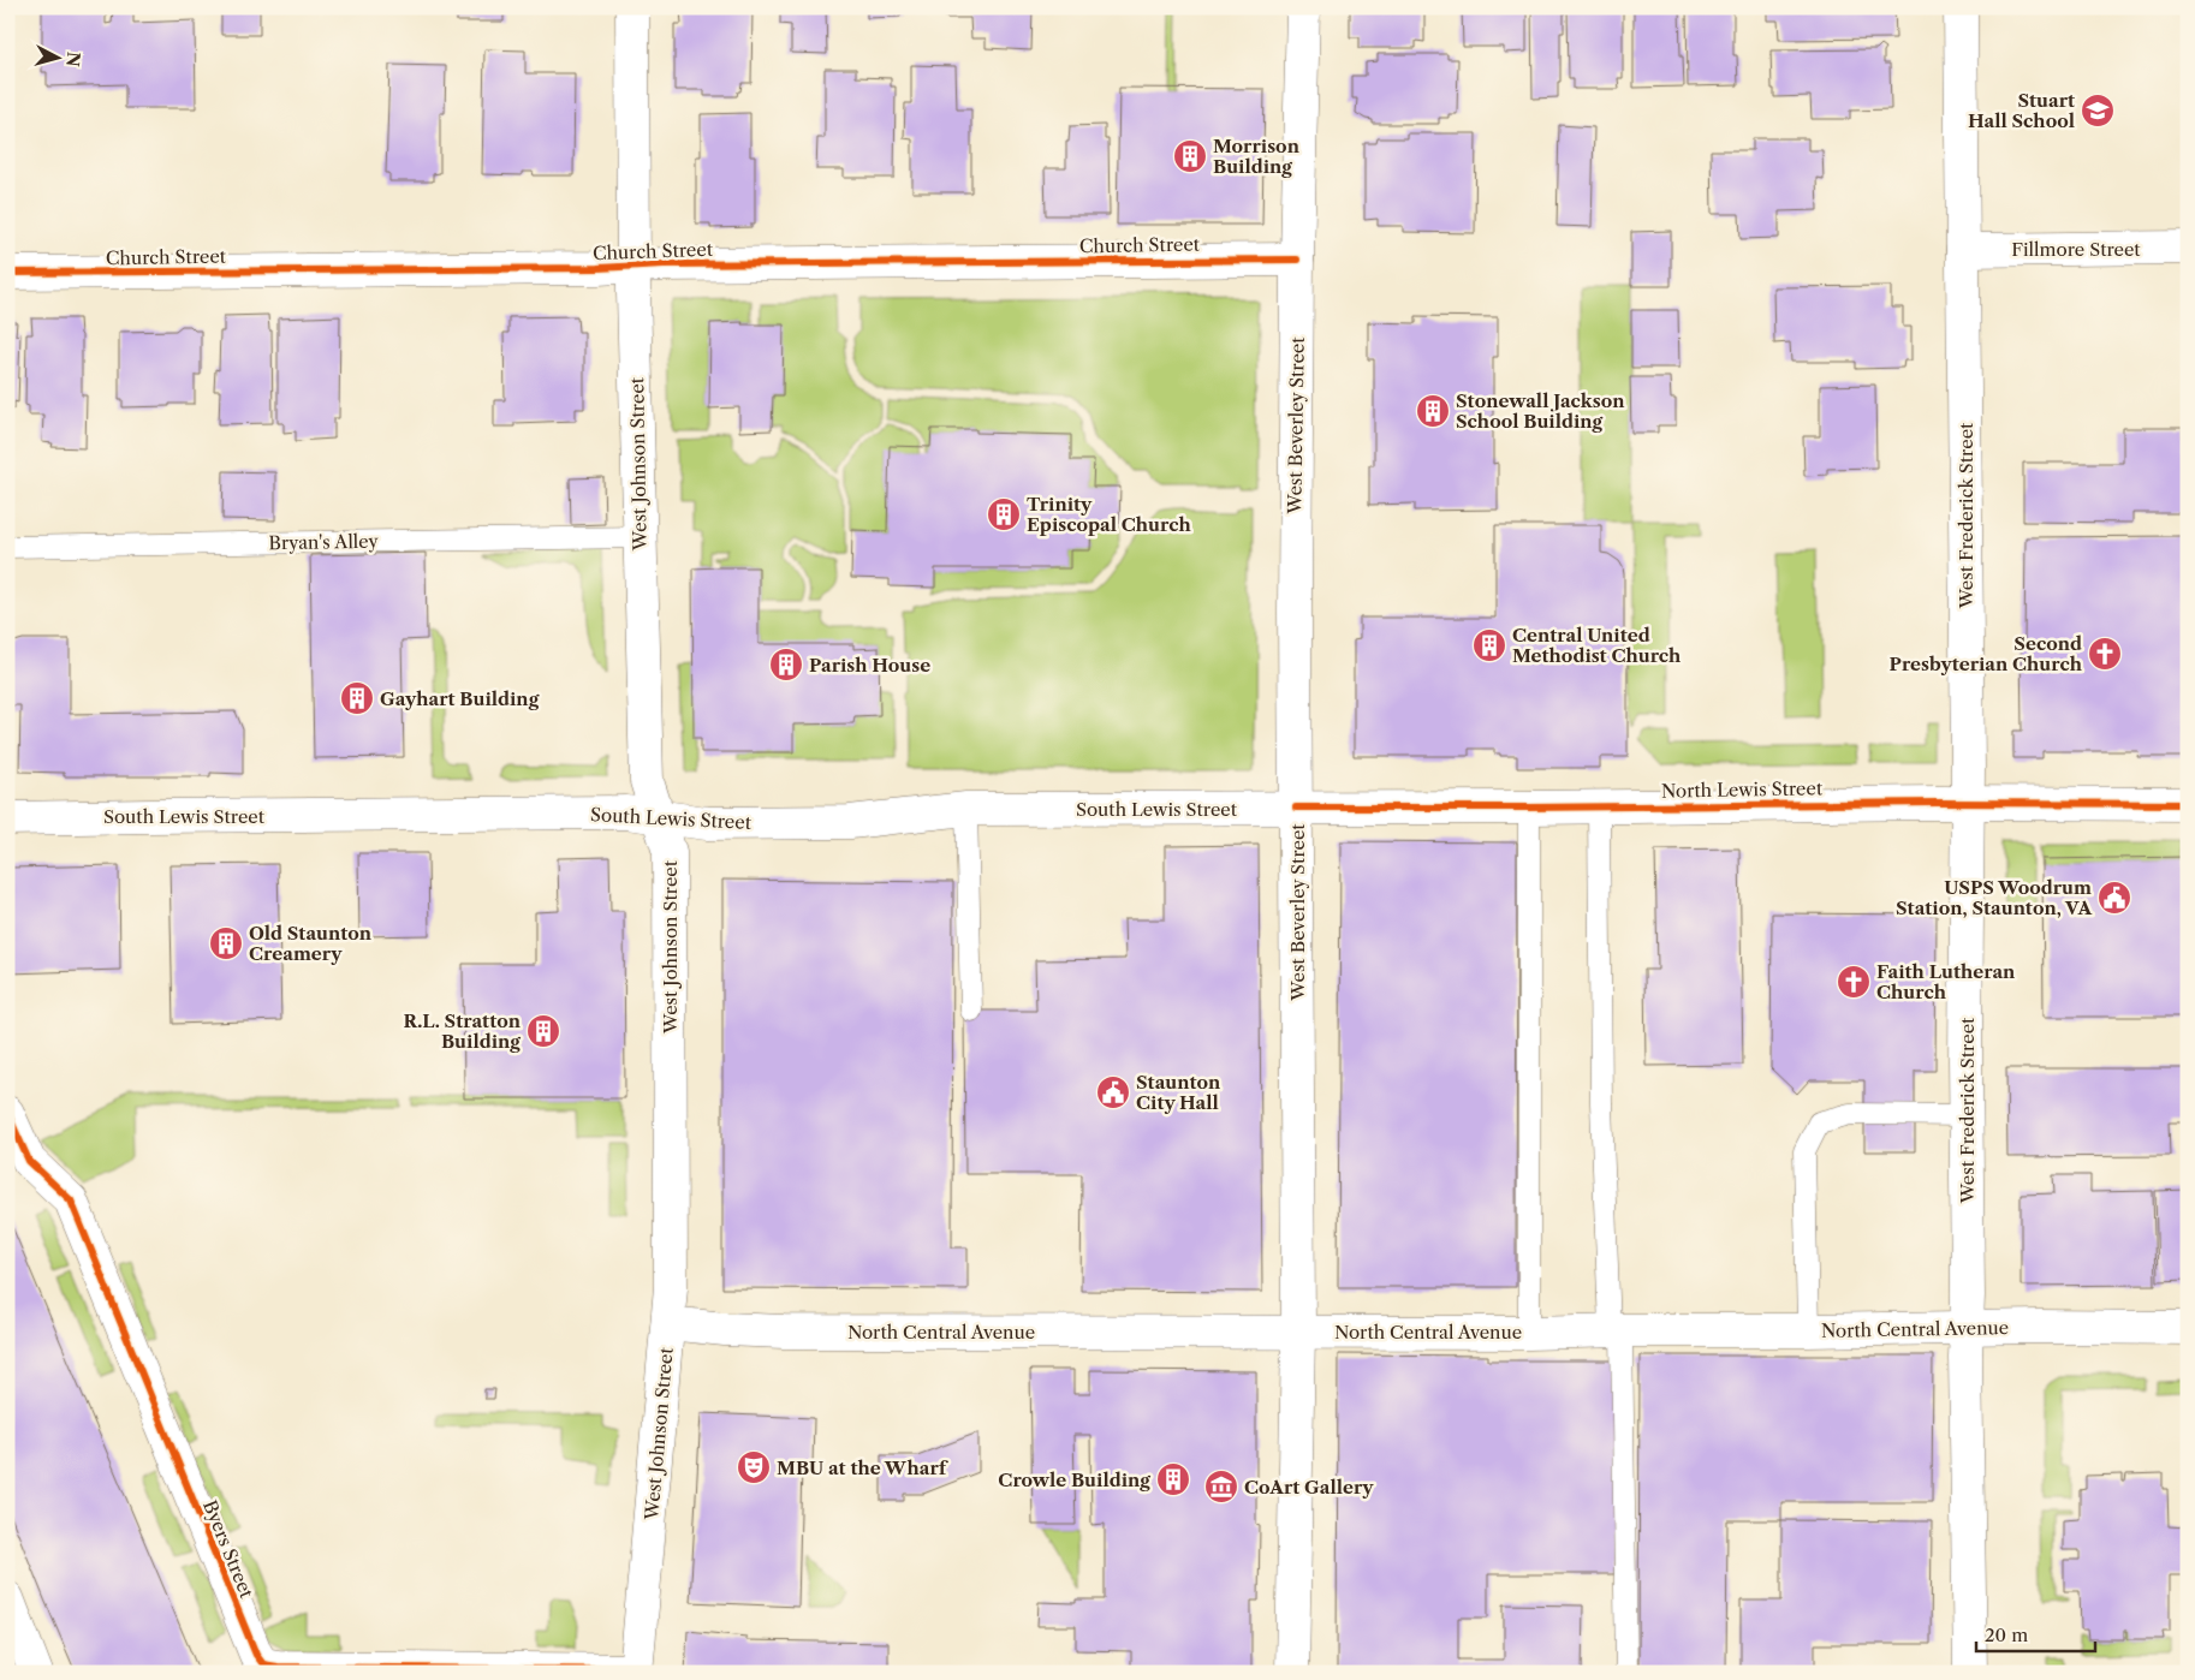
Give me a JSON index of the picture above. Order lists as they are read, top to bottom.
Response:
{
  "streets": {
    "main road": [
      "Church Street",
      "Fillmore Street",
      "West Beverley Street",
      "West Johnson Street",
      "West Frederick Street",
      "North Lewis Street",
      "South Lewis Street",
      "North Central Avenue",
      "Byers Street"
    ],
    "lane": ["Bryan's Alley"]
  },
  "crossings": [
    ["Church Street", "West Beverley Street"],
    ["Church Street", "West Johnson Street"],
    ["Fillmore Street", "West Frederick Street"],
    ["West Beverley Street", "North Lewis Street"],
    ["West Beverley Street", "South Lewis Street"],
    ["West Beverley Street", "North Central Avenue"],
    ["West Johnson Street", "Bryan's Alley"],
    ["West Johnson Street", "South Lewis Street"],
    ["West Johnson Street", "North Central Avenue"],
    ["West Johnson Street", "Byers Street"],
    ["West Frederick Street", "North Lewis Street"],
    ["West Frederick Street", "North Central Avenue"],
    ["North Lewis Street", "South Lewis Street"]
  ],
  "places": {
    "school or university": ["Stuart Hall School"],
    "building": [
      "Morrison Building",
      "Stonewall Jackson School Building",
      "Trinity Episcopal Church",
      "Central United Methodist Church",
      "Parish House",
      "Gayhart Building",
      "Old Staunton Creamery",
      "R.L. Stratton Building",
      "Crowle Building"
    ],
    "church": ["Second Presbyterian Church", "Faith Lutheran Church"],
    "public building": ["USPS Woodrum Station, Staunton, VA", "Staunton City Hall"],
    "theatre": ["MBU at the Wharf"],
    "museum": ["CoArt Gallery"]
  },
  "scale_bar": "20 m",
  "north": "right"
}
